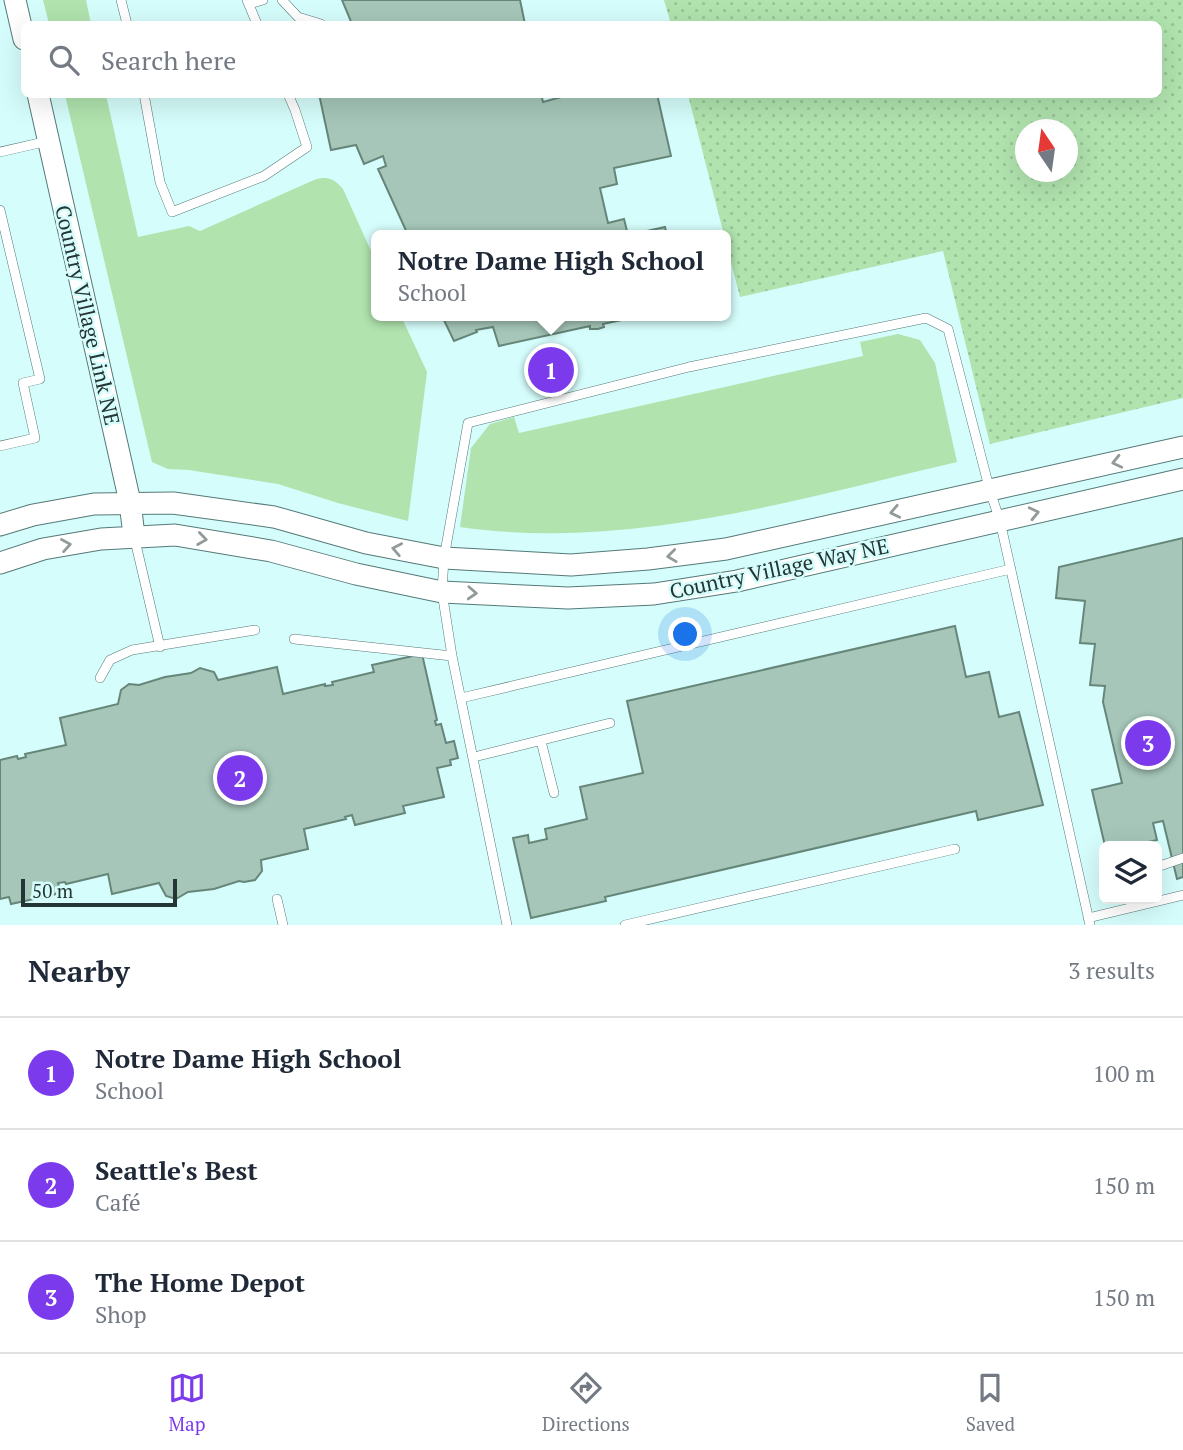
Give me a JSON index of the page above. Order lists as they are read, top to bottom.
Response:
{
  "streets": {
    "street": ["Country Village Link NE", "Country Village Way NE"]
  },
  "crossings": [
    ["Country Village Link NE", "Country Village Way NE"]
  ],
  "scale_bar": "50 m",
  "north": "top",
  "page": {
    "search": "Search here",
    "popup": ["Notre Dame High School", "School"],
    "pins": ["1", "3", "2"],
    "scale": "50 m",
    "heading": ["Nearby", "3 results"],
    "list": [
      {
        "mark": "1",
        "name": "Notre Dame High School",
        "note": "School",
        "value": "100 m"
      },
      {
        "mark": "2",
        "name": "Seattle's Best",
        "note": "Café",
        "value": "150 m"
      },
      {
        "mark": "3",
        "name": "The Home Depot",
        "note": "Shop",
        "value": "150 m"
      }
    ],
    "nav": ["Map", "Directions", "Saved"]
  }
}
